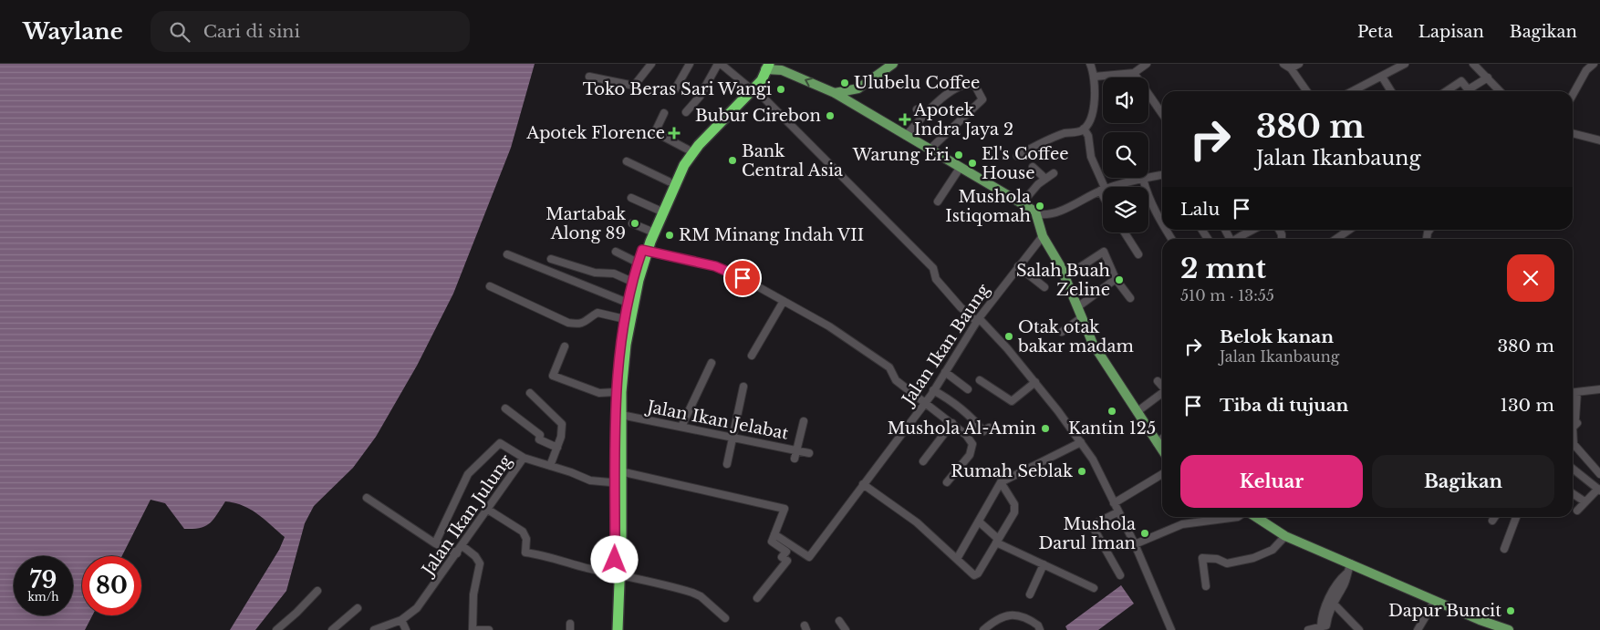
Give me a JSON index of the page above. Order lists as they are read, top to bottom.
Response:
{
  "streets": {
    "street": ["Jalan Ikan Baung", "Jalan Ikan Jelabat", "Jalan Ikan Julung"]
  },
  "places": {
    "other": [
      "Ulubelu Coffee",
      "Toko Beras Sari Wangi",
      "Bubur Cirebon",
      "Warung Eri",
      "Bank Central Asia",
      "El's Coffee House",
      "Mushola Istiqomah",
      "Martabak Along 89",
      "RM Minang Indah VII",
      "Salah Buah Zeline",
      "Otak otak bakar madam",
      "Kantin 125",
      "Mushola Al-Amin",
      "Rumah Seblak",
      "Mushola Darul Iman",
      "Dapur Buncit"
    ],
    "health": ["Apotek Indra Jaya 2", "Apotek Florence"]
  },
  "page": {
    "header": "Waylane",
    "search": "Cari di sini",
    "nav": ["Peta", "Lapisan", "Bagikan"],
    "turn": ["380 m", "Jalan Ikanbaung"],
    "then": "Lalu",
    "heading": ["2 mnt", "510 m · 13:55"],
    "list": [
      {
        "name": "Belok kanan",
        "note": "Jalan Ikanbaung",
        "value": "380 m"
      },
      {
        "name": "Tiba di tujuan",
        "value": "130 m"
      }
    ],
    "buttons": ["Keluar", "Bagikan"],
    "speed": "79 km/h",
    "limit": "80"
  }
}
